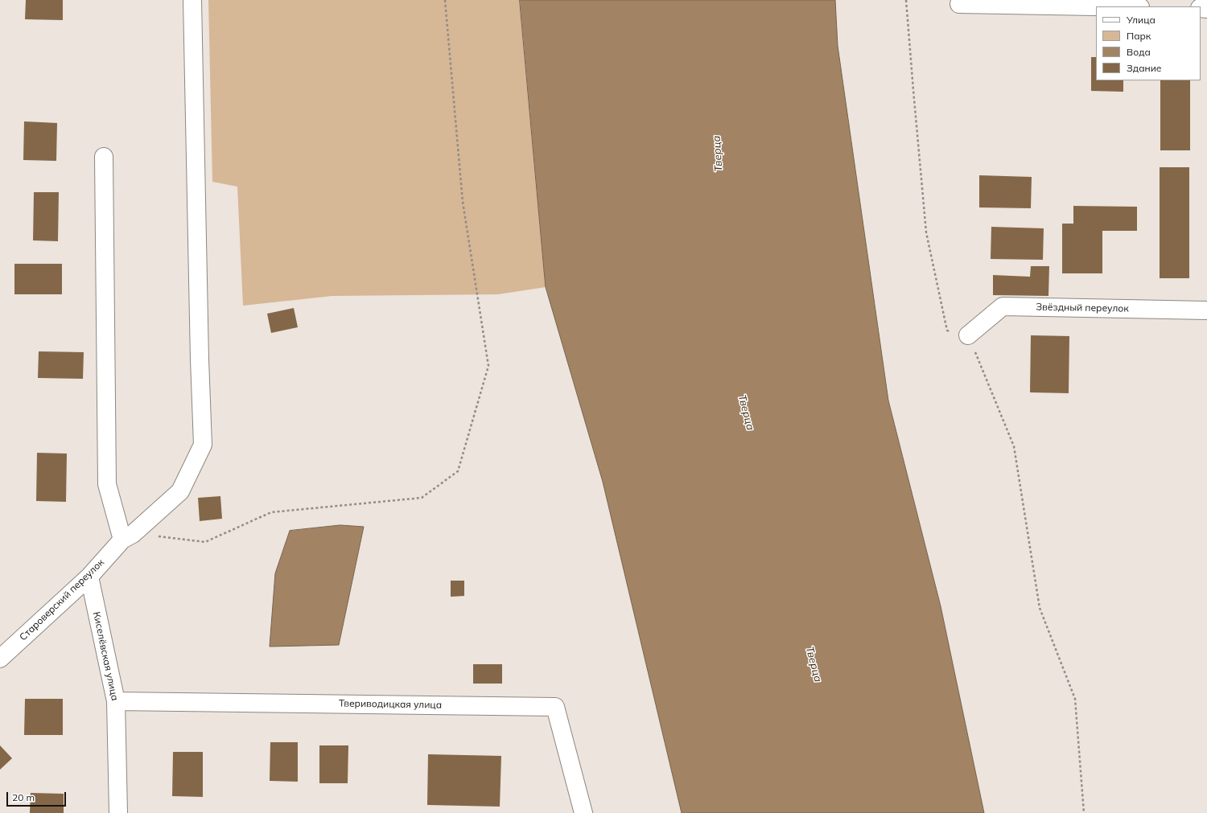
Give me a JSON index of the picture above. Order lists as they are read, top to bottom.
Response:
{
  "streets": {
    "street": [
      "Звёздный переулок",
      "Староверский переулок",
      "Киселёвская улица",
      "Твериводицкая улица"
    ]
  },
  "crossings": [
    ["Староверский переулок", "Киселёвская улица"],
    ["Киселёвская улица", "Твериводицкая улица"]
  ],
  "water": ["Тверца"],
  "legend": [
    "Улица",
    "Парк",
    "Вода",
    "Здание"
  ],
  "scale_bar": "20 m"
}
